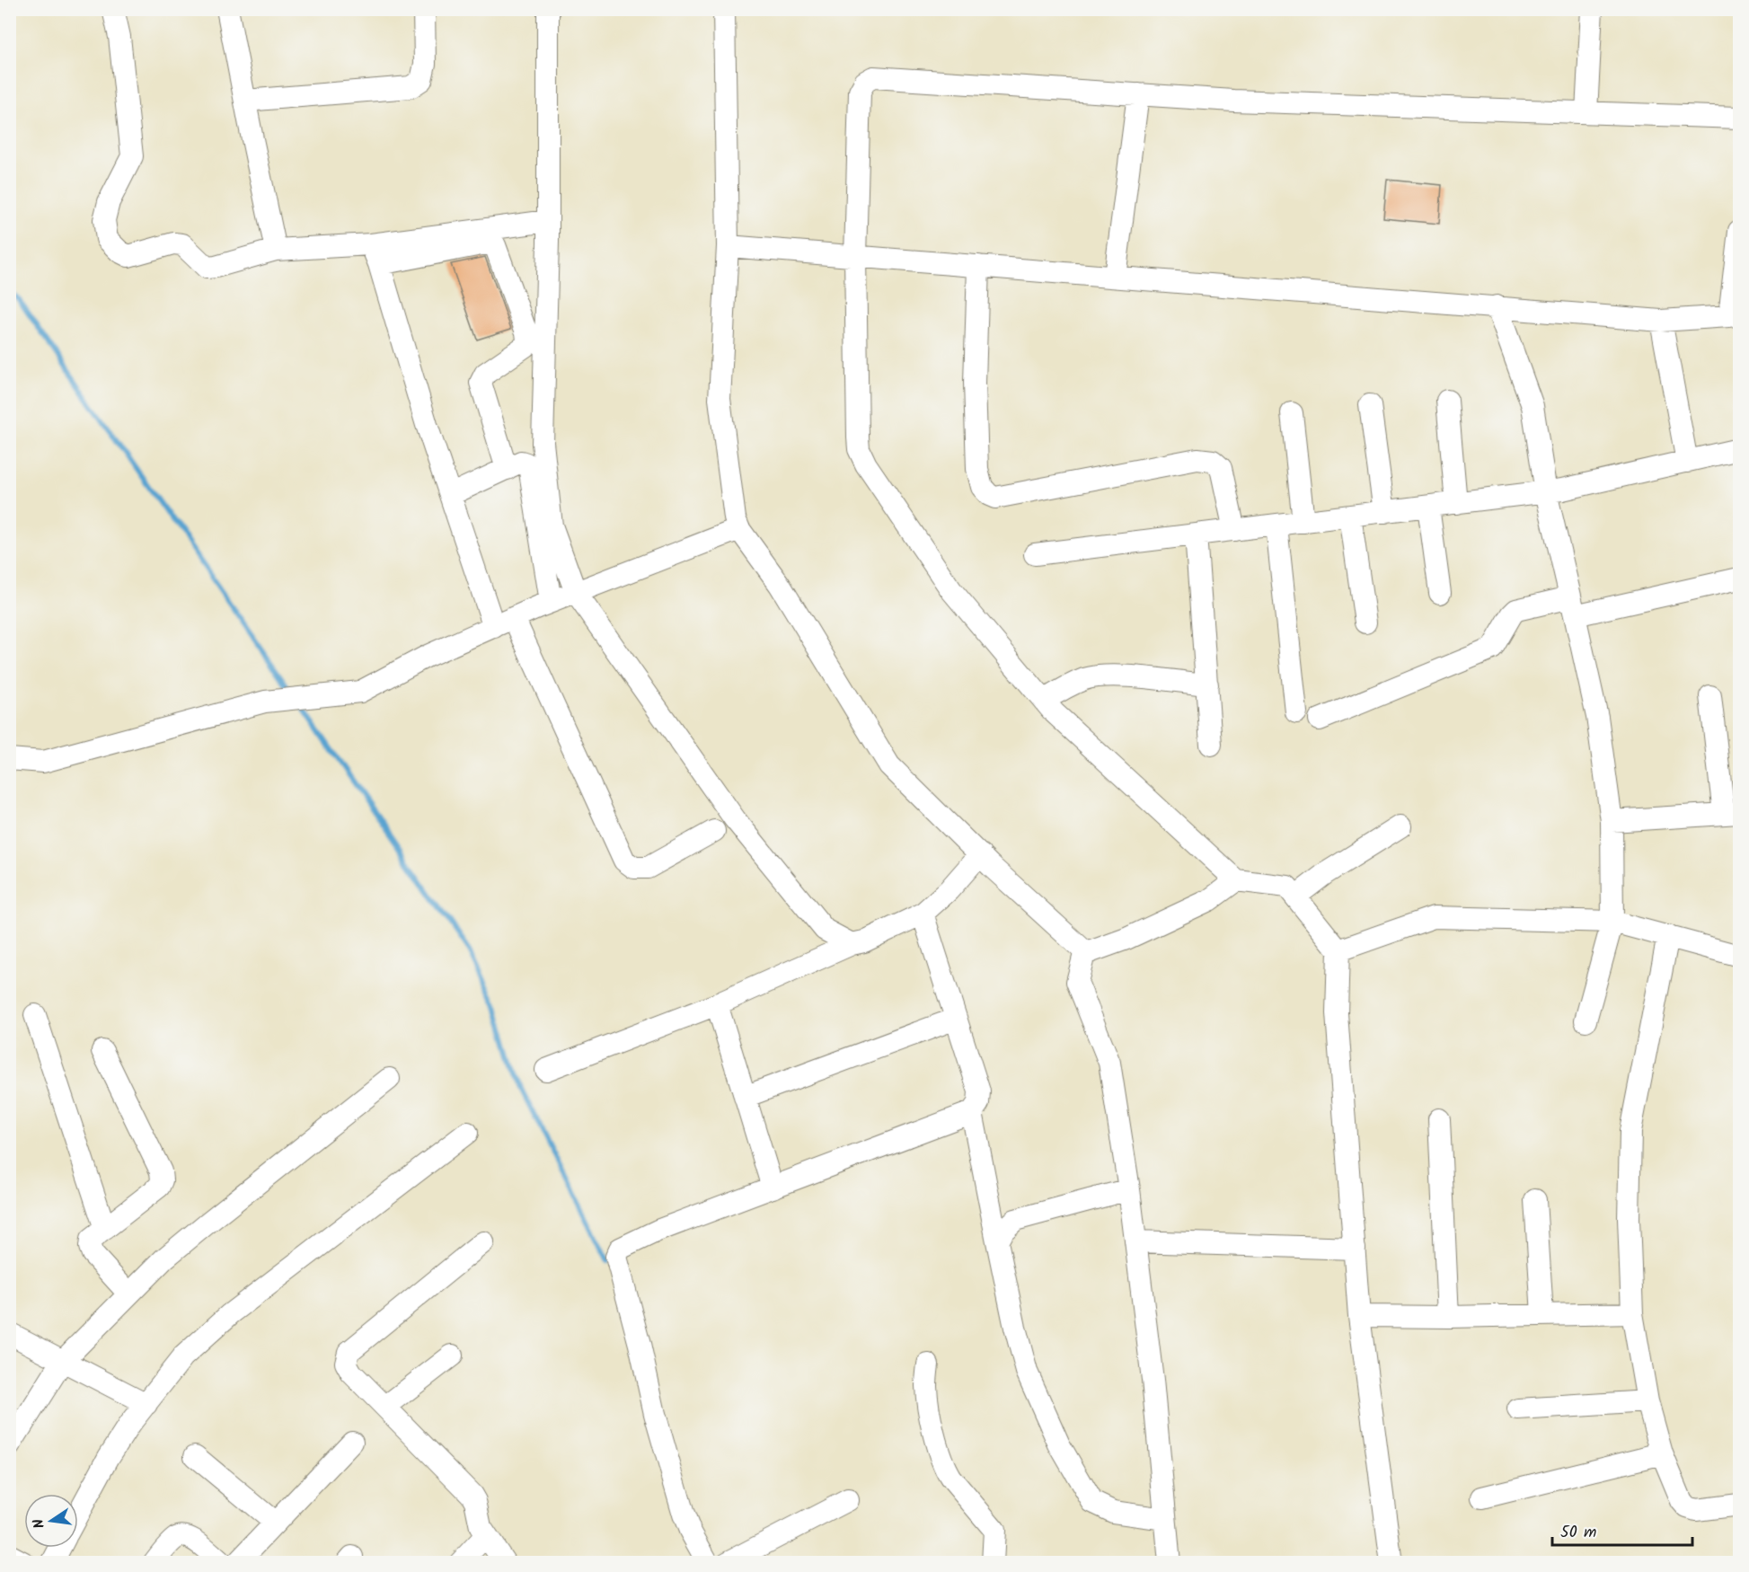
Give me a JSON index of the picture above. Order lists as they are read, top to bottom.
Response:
{
  "scale_bar": "50 m",
  "north": "left"
}
